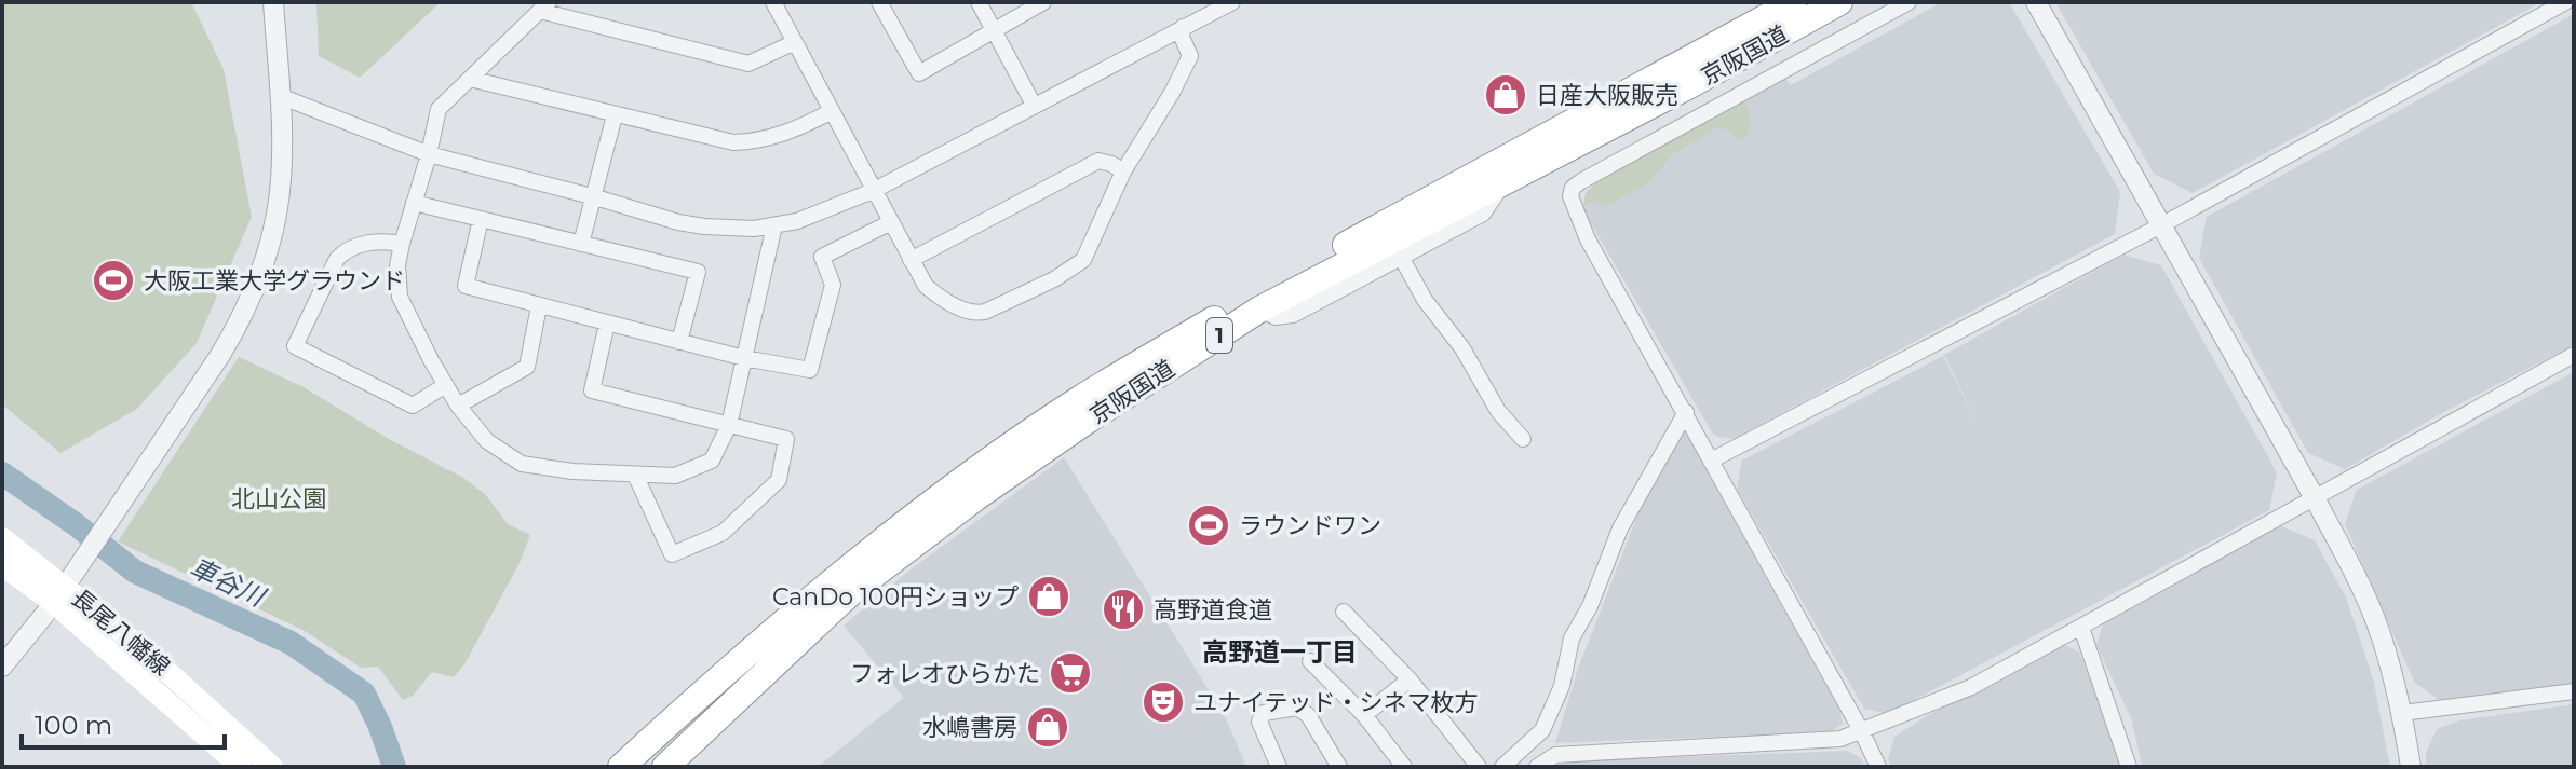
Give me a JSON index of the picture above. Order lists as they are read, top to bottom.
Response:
{
  "streets": {
    "highway": ["京阪国道", "1"],
    "main road": ["長尾八幡線"]
  },
  "districts": ["高野道一丁目"],
  "water": ["車谷川"],
  "parks": ["北山公園"],
  "places": {
    "shop": ["日産大阪販売", "CanDo 100円ショップ", "水嶋書房"],
    "sports": ["大阪工業大学グラウンド", "ラウンドワン"],
    "restaurant": ["高野道食道"],
    "supermarket": ["フォレオひらかた"],
    "theatre": ["ユナイテッド・シネマ枚方"]
  },
  "scale_bar": "100 m"
}
